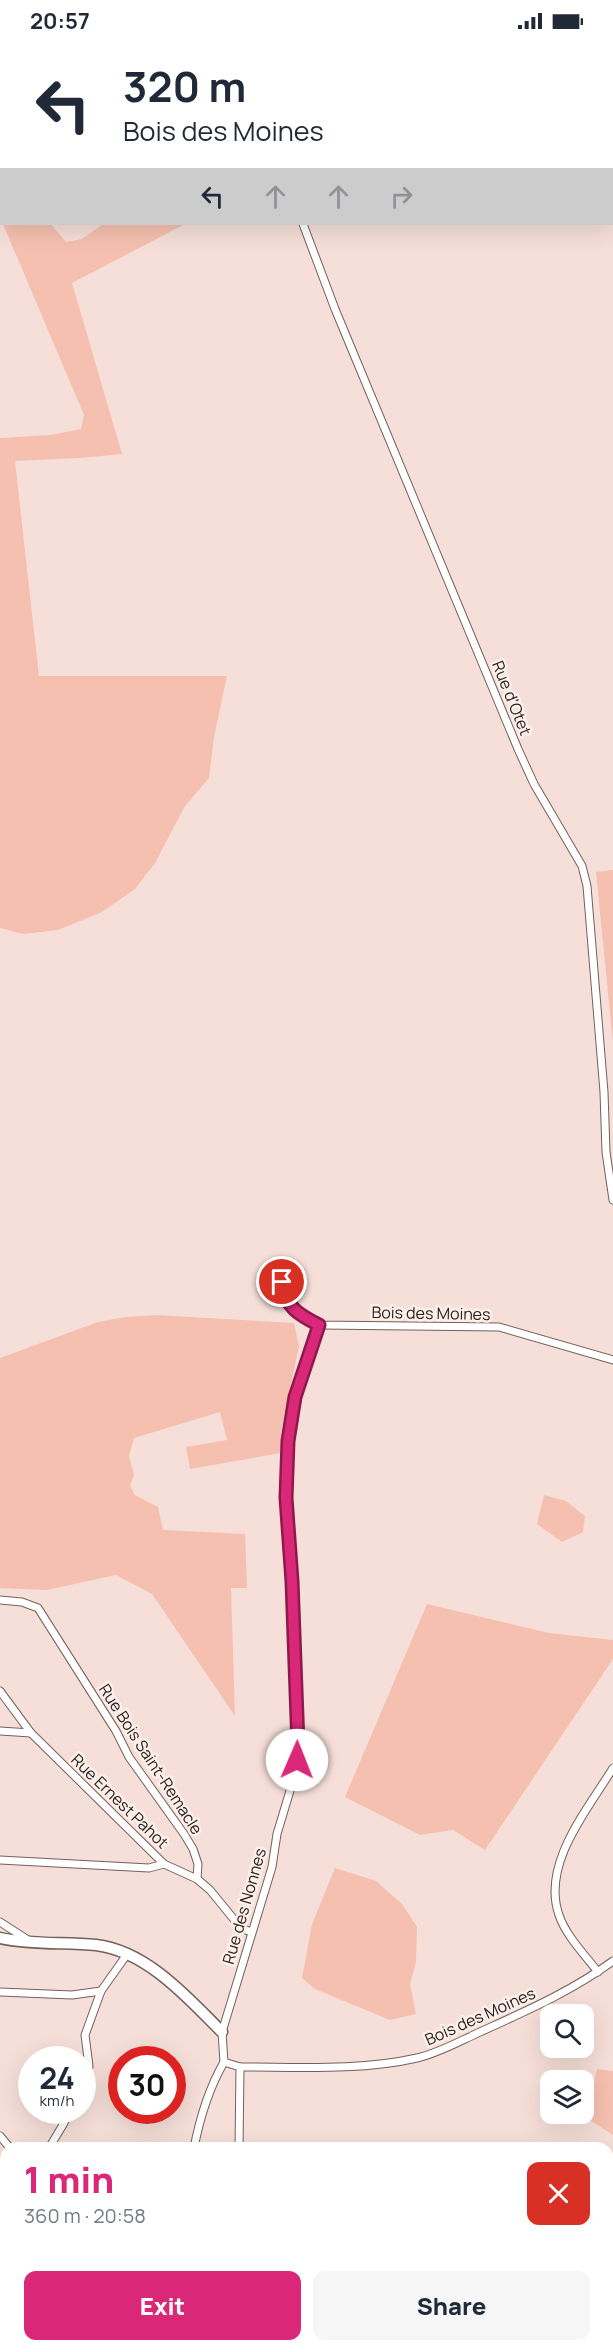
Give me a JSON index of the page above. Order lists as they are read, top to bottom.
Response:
{
  "streets": {
    "street": [
      "Rue d'Otet",
      "Bois des Moines",
      "Rue Bois Saint-Remacle",
      "Rue Ernest Pahot",
      "Rue des Nonnes"
    ]
  },
  "crossings": [
    ["Bois des Moines", "Rue des Nonnes"],
    ["Rue Bois Saint-Remacle", "Rue Ernest Pahot"]
  ],
  "page": {
    "status": "20:57",
    "turn": ["320 m", "Bois des Moines"],
    "speed": "24 km/h",
    "limit": "30",
    "heading": ["1 min", "360 m · 20:58"],
    "buttons": ["Exit", "Share"]
  }
}
